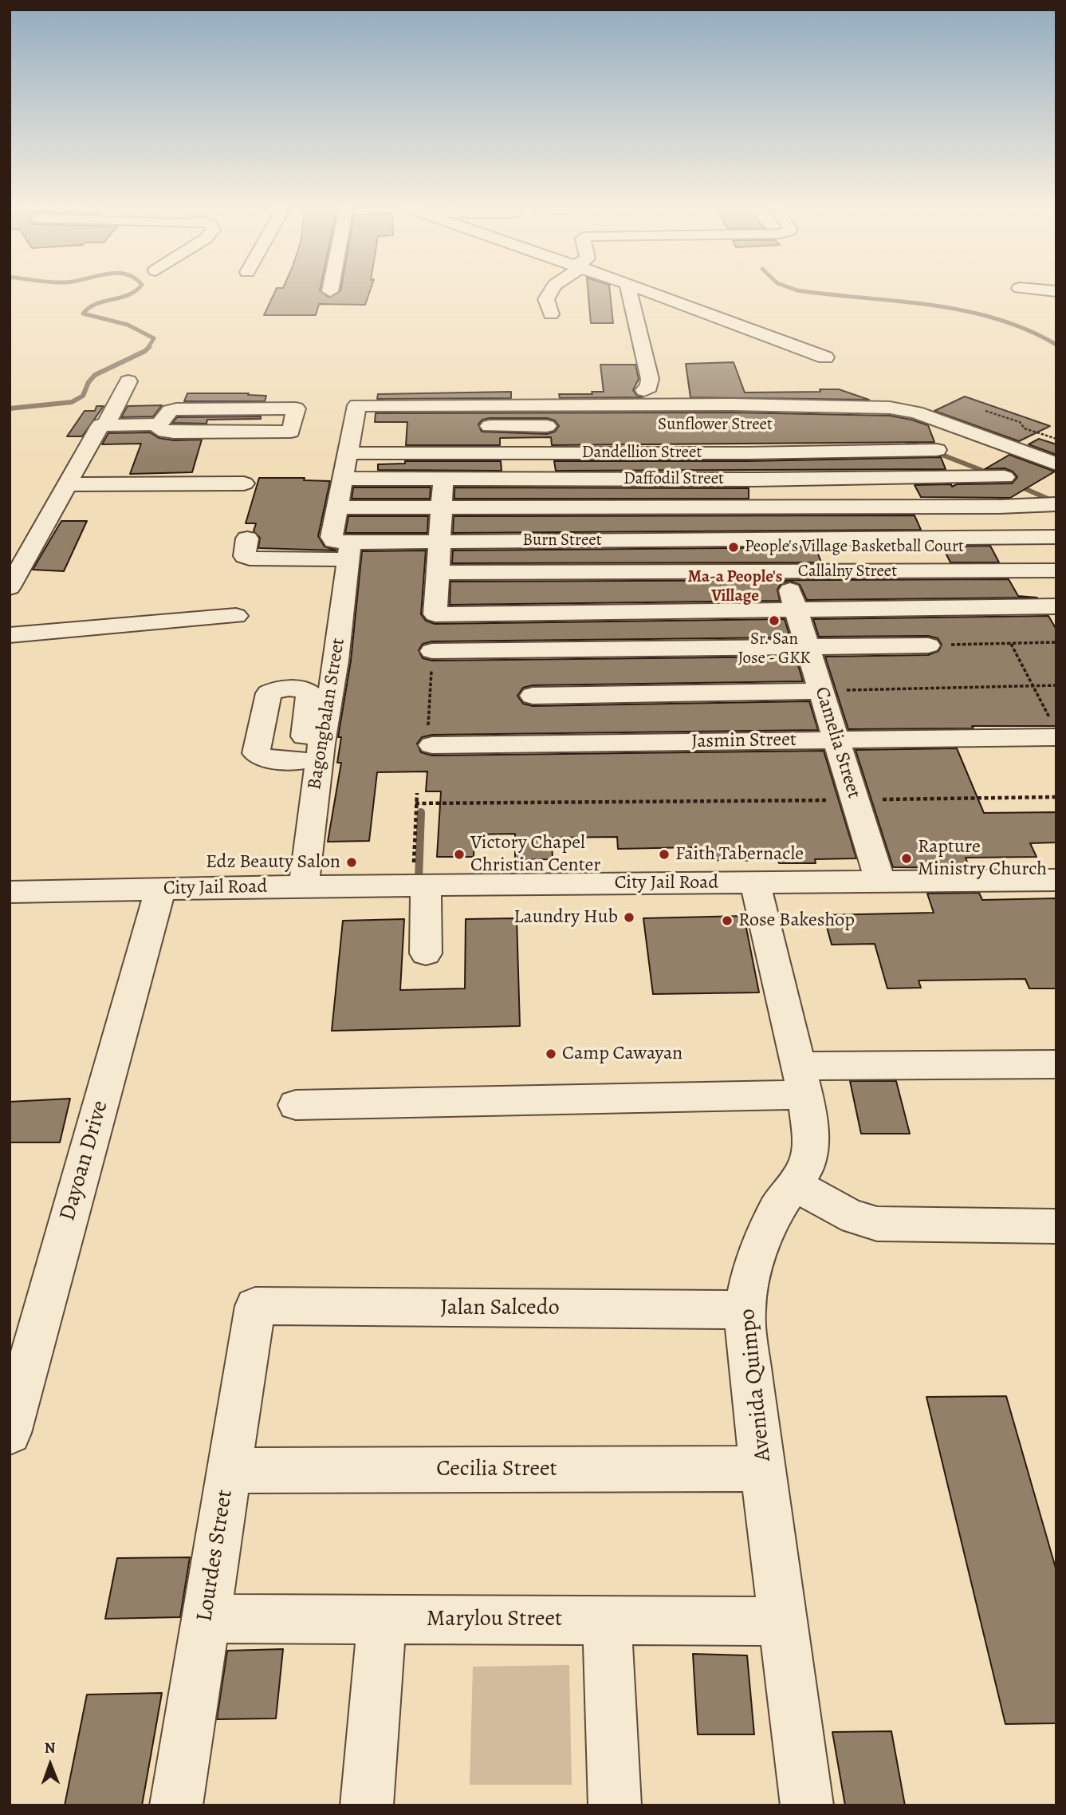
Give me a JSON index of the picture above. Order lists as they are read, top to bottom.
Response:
{
  "streets": {
    "street": [
      "Dandellion Street",
      "Daffodil Street",
      "Burn Street",
      "Callalny Street",
      "Bagongbalan Street",
      "Jasmin Street",
      "Camelia Street",
      "City Jail Road",
      "Dayoan Drive",
      "Jalan Salcedo",
      "Avenida Quimpo",
      "Cecilia Street",
      "Lourdes Street",
      "Marylou Street"
    ]
  },
  "crossings": [
    ["Daffodil Street", "Camelia Street"],
    ["Burn Street", "Bagongbalan Street"],
    ["Burn Street", "Camelia Street"],
    ["Callalny Street", "Camelia Street"],
    ["Bagongbalan Street", "City Jail Road"],
    ["Jasmin Street", "Camelia Street"],
    ["Camelia Street", "City Jail Road"],
    ["City Jail Road", "Dayoan Drive"],
    ["City Jail Road", "Avenida Quimpo"],
    ["Jalan Salcedo", "Avenida Quimpo"],
    ["Jalan Salcedo", "Lourdes Street"],
    ["Avenida Quimpo", "Cecilia Street"],
    ["Avenida Quimpo", "Marylou Street"],
    ["Cecilia Street", "Lourdes Street"],
    ["Lourdes Street", "Marylou Street"]
  ],
  "districts": ["Ma-a People's Village"],
  "places": [
    "People's Village Basketball Court",
    "Sr. San Jose - GKK",
    "Victory Chapel Christian Center",
    "Faith Tabernacle",
    "Rapture Ministry Church",
    "Edz Beauty Salon",
    "Laundry Hub",
    "Rose Bakeshop",
    "Camp Cawayan"
  ],
  "north": "top"
}
